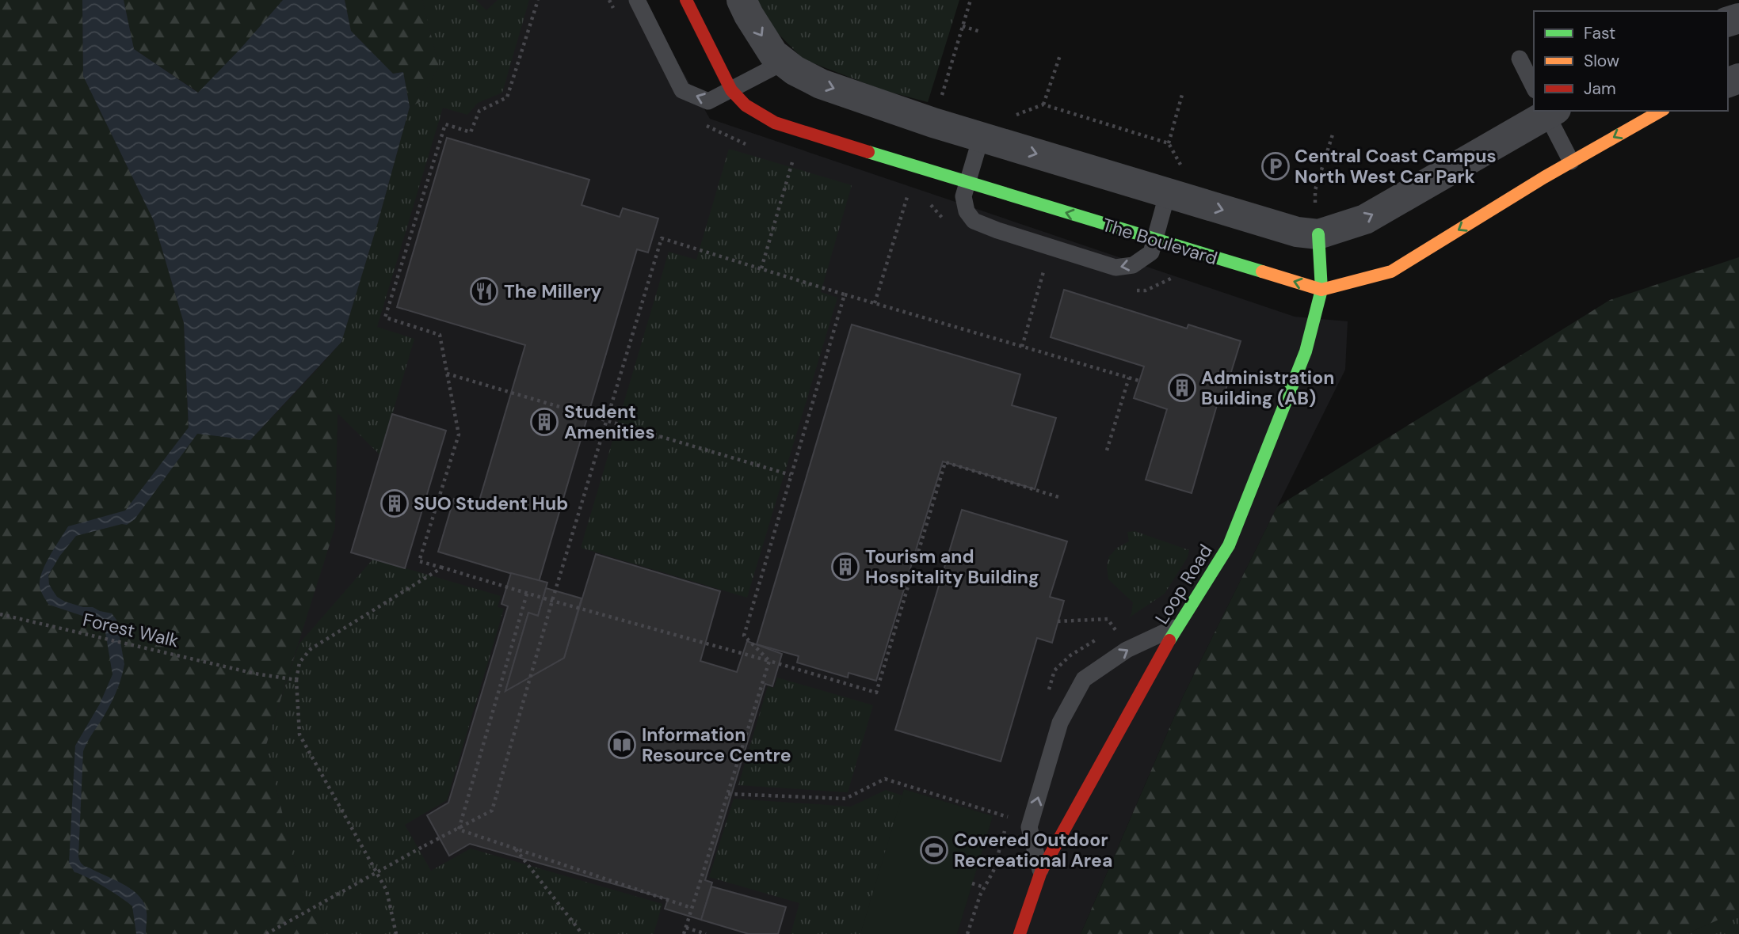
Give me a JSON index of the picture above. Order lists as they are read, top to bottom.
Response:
{
  "streets": {
    "street": ["The Boulevard", "Loop Road"],
    "path": ["Forest Walk"]
  },
  "crossings": [
    ["The Boulevard", "Loop Road"]
  ],
  "places": {
    "parking": ["Central Coast Campus North West Car Park"],
    "restaurant": ["The Millery"],
    "building": [
      "Administration Building (AB)",
      "Student Amenities",
      "SUO Student Hub",
      "Tourism and Hospitality Building"
    ],
    "library": ["Information Resource Centre"],
    "sports": ["Covered Outdoor Recreational Area"]
  },
  "legend": ["Fast", "Slow", "Jam"]
}
